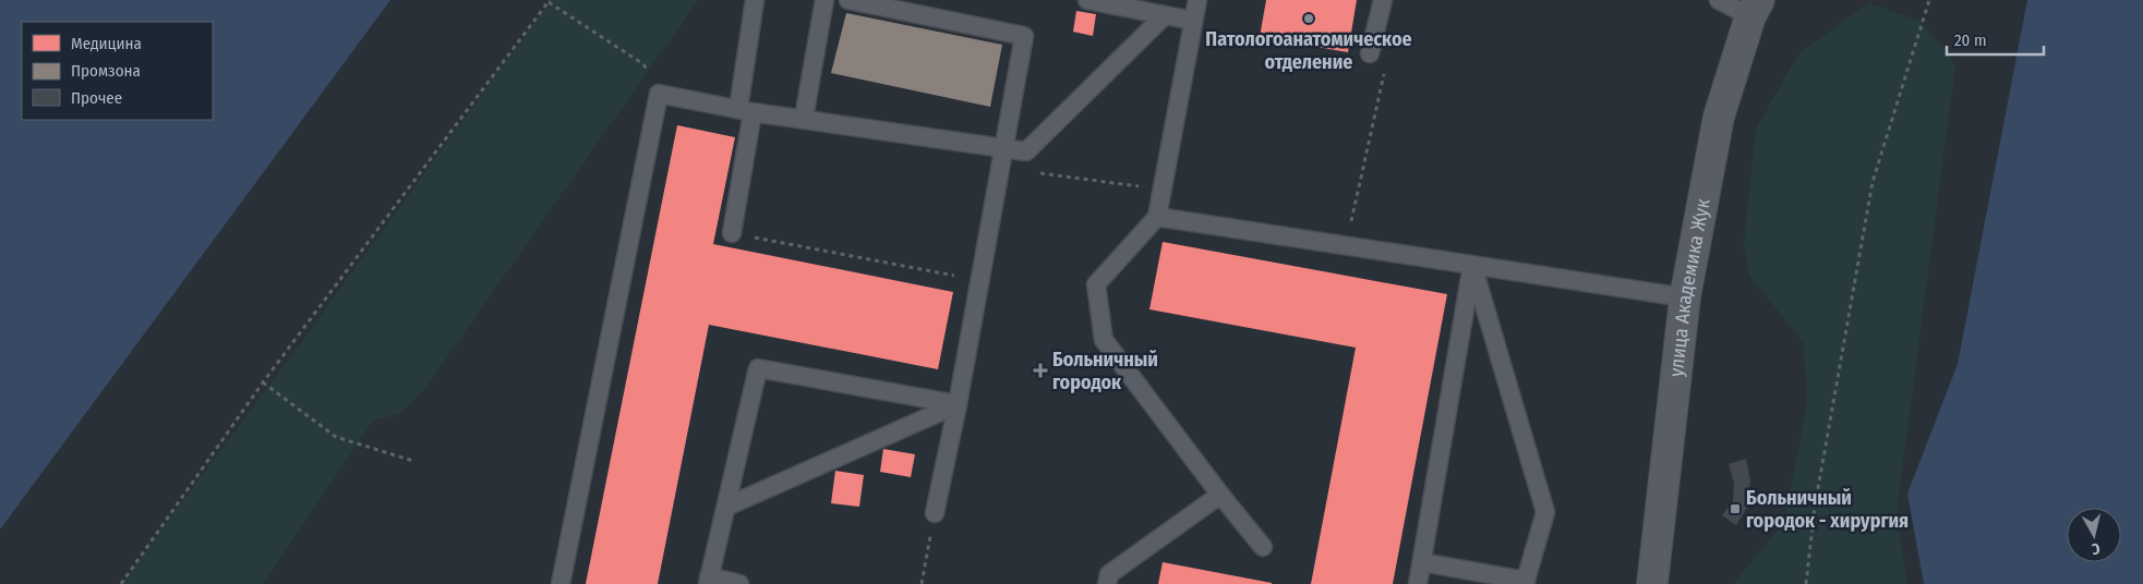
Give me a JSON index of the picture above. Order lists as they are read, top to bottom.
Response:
{
  "streets": {
    "main road": ["улица Академика Жук"]
  },
  "places": {
    "other": ["Патологоанатомическое отделение"],
    "health": ["Больничный городок"],
    "transit": ["Больничный городок - хирургия"]
  },
  "legend": ["Медицина", "Промзона", "Прочее"],
  "scale_bar": "20 m",
  "north": "bottom"
}
